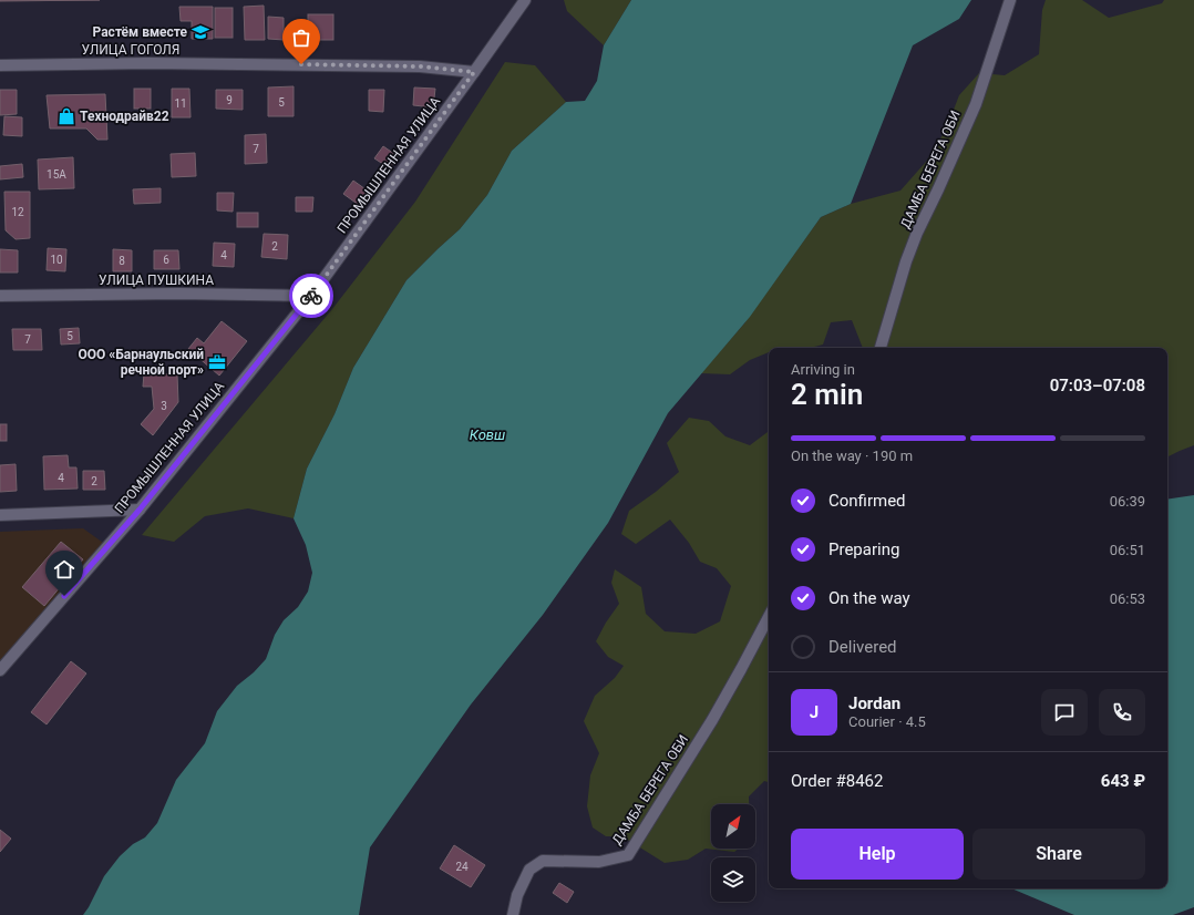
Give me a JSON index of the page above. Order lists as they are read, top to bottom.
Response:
{
  "streets": {
    "street": [
      "УЛИЦА ГОГОЛЯ",
      "ПРОМЫШЛЕННАЯ УЛИЦА",
      "ДАМБА БЕРЕГА ОБИ",
      "УЛИЦА ПУШКИНА"
    ]
  },
  "crossings": [
    ["УЛИЦА ГОГОЛЯ", "ПРОМЫШЛЕННАЯ УЛИЦА"],
    ["ПРОМЫШЛЕННАЯ УЛИЦА", "УЛИЦА ПУШКИНА"]
  ],
  "water": ["Ковш"],
  "places": {
    "school or university": ["Растём вместе"],
    "shop": ["Технодрайв22"],
    "office": ["ООО «Барнаульский речной порт»"]
  },
  "house_numbers": [
    "9",
    "5",
    "11",
    "7",
    "15А",
    "12",
    "2",
    "4",
    "10",
    "6",
    "8",
    "5",
    "7",
    "3",
    "4",
    "2",
    "24"
  ],
  "north": "top right",
  "page": {
    "heading": ["2 min", "Arriving in", "07:03–07:08"],
    "panel": [
      "Jordan",
      "Courier · 4.5",
      "Order #8462",
      "643 ₽"
    ],
    "bar": "On the way · 190 m",
    "list": [
      ["Confirmed", "06:39"],
      ["Preparing", "06:51"],
      ["On the way", "06:53"],
      "Delivered"
    ],
    "round": "J",
    "buttons": ["Help", "Share"]
  }
}
